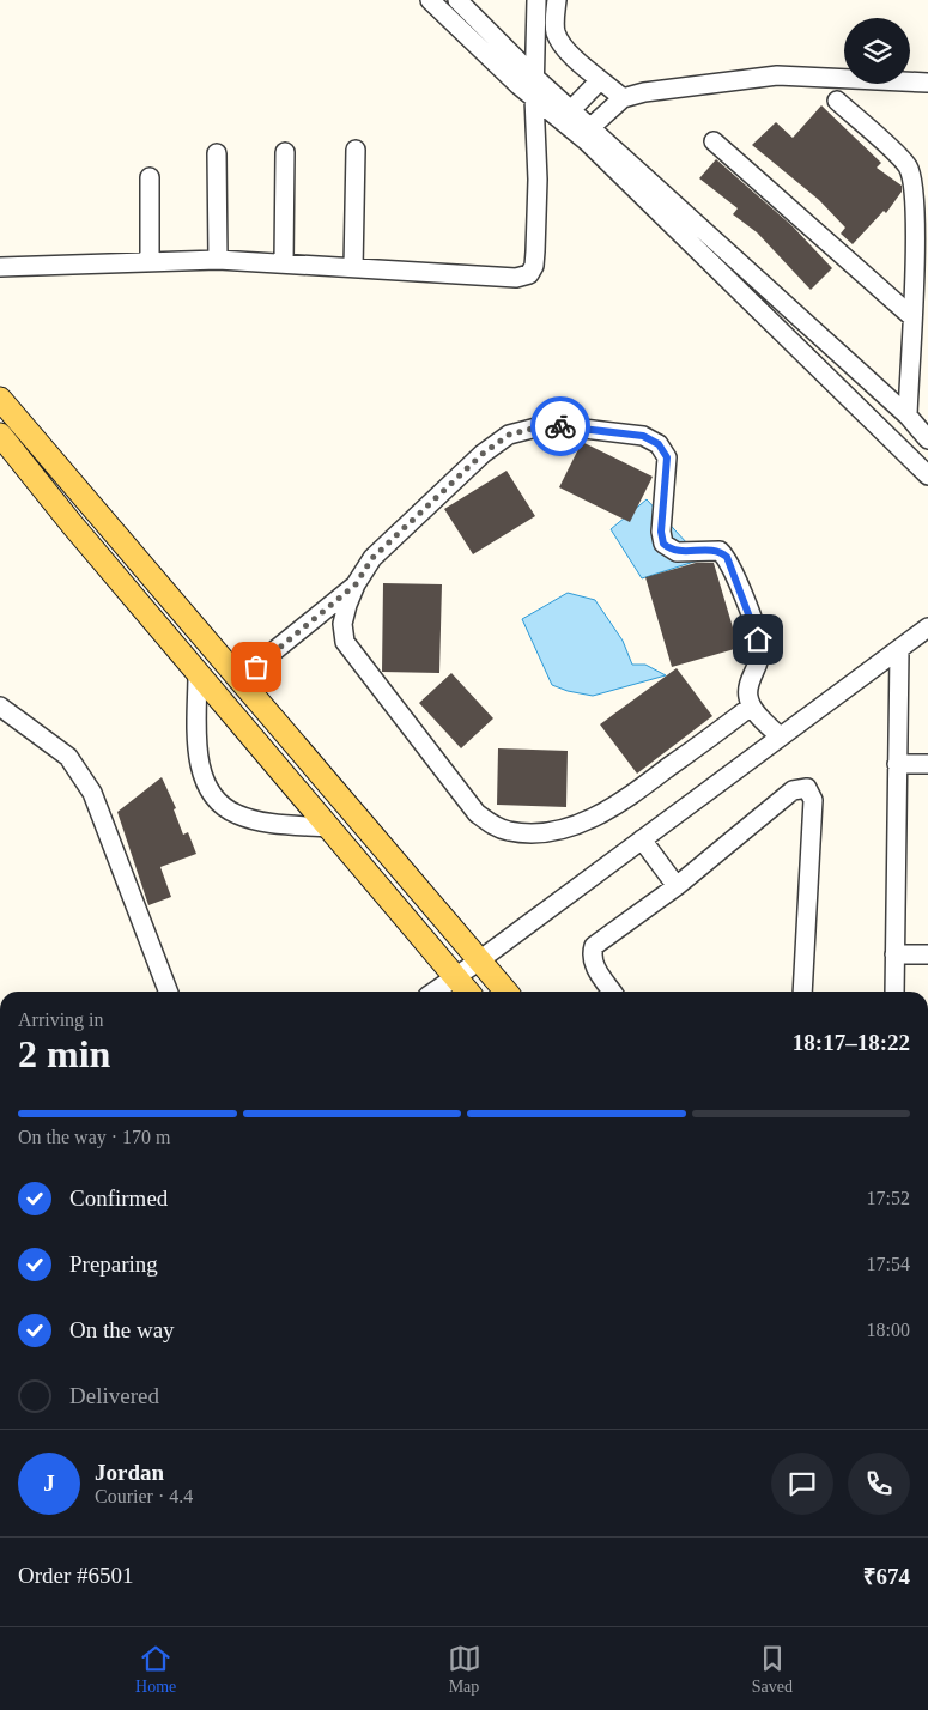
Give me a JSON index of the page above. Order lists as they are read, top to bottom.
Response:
{
  "page": {
    "heading": ["2 min", "Arriving in", "18:17–18:22"],
    "panel": [
      "Jordan",
      "Courier · 4.4",
      "Order #6501",
      "₹674"
    ],
    "bar": "On the way · 170 m",
    "list": [
      ["Confirmed", "17:52"],
      ["Preparing", "17:54"],
      ["On the way", "18:00"],
      "Delivered"
    ],
    "round": "J",
    "tabs": ["Home", "Map", "Saved"]
  }
}
